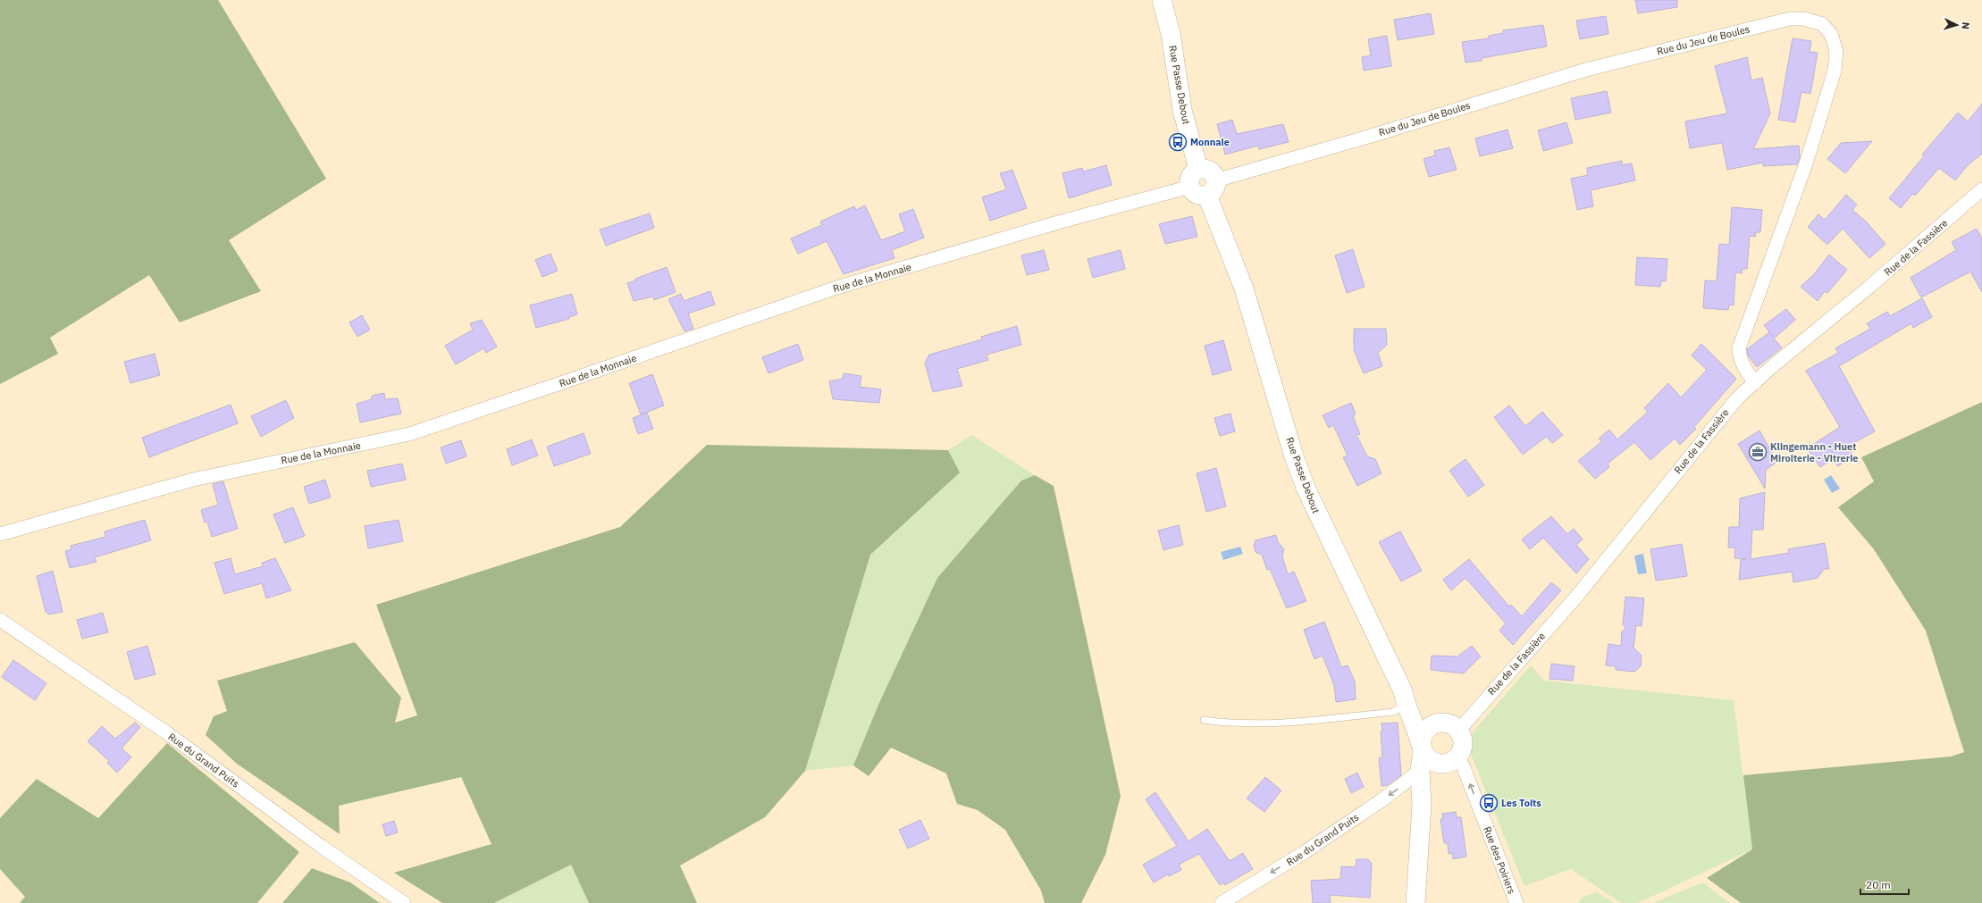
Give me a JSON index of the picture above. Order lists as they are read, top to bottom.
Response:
{
  "streets": {
    "main road": ["Rue Passe Debout"],
    "street": [
      "Rue du Jeu de Boules",
      "Rue de la Fassière",
      "Rue de la Monnaie",
      "Rue du Grand Puits",
      "Rue des Poiriers"
    ]
  },
  "crossings": [
    ["Rue du Jeu de Boules", "Rue Passe Debout"],
    ["Rue du Jeu de Boules", "Rue de la Fassière"],
    ["Rue du Jeu de Boules", "Rue de la Monnaie"],
    ["Rue Passe Debout", "Rue de la Fassière"],
    ["Rue Passe Debout", "Rue de la Monnaie"],
    ["Rue Passe Debout", "Rue des Poiriers"],
    ["Rue de la Fassière", "Rue des Poiriers"]
  ],
  "one_way": ["Rue des Poiriers"],
  "places": {
    "bus stop": ["Monnaie", "Les Toits"],
    "office": ["Klingemann - Huet Miroiterie - Vitrerie"]
  },
  "scale_bar": "20 m",
  "north": "right"
}
